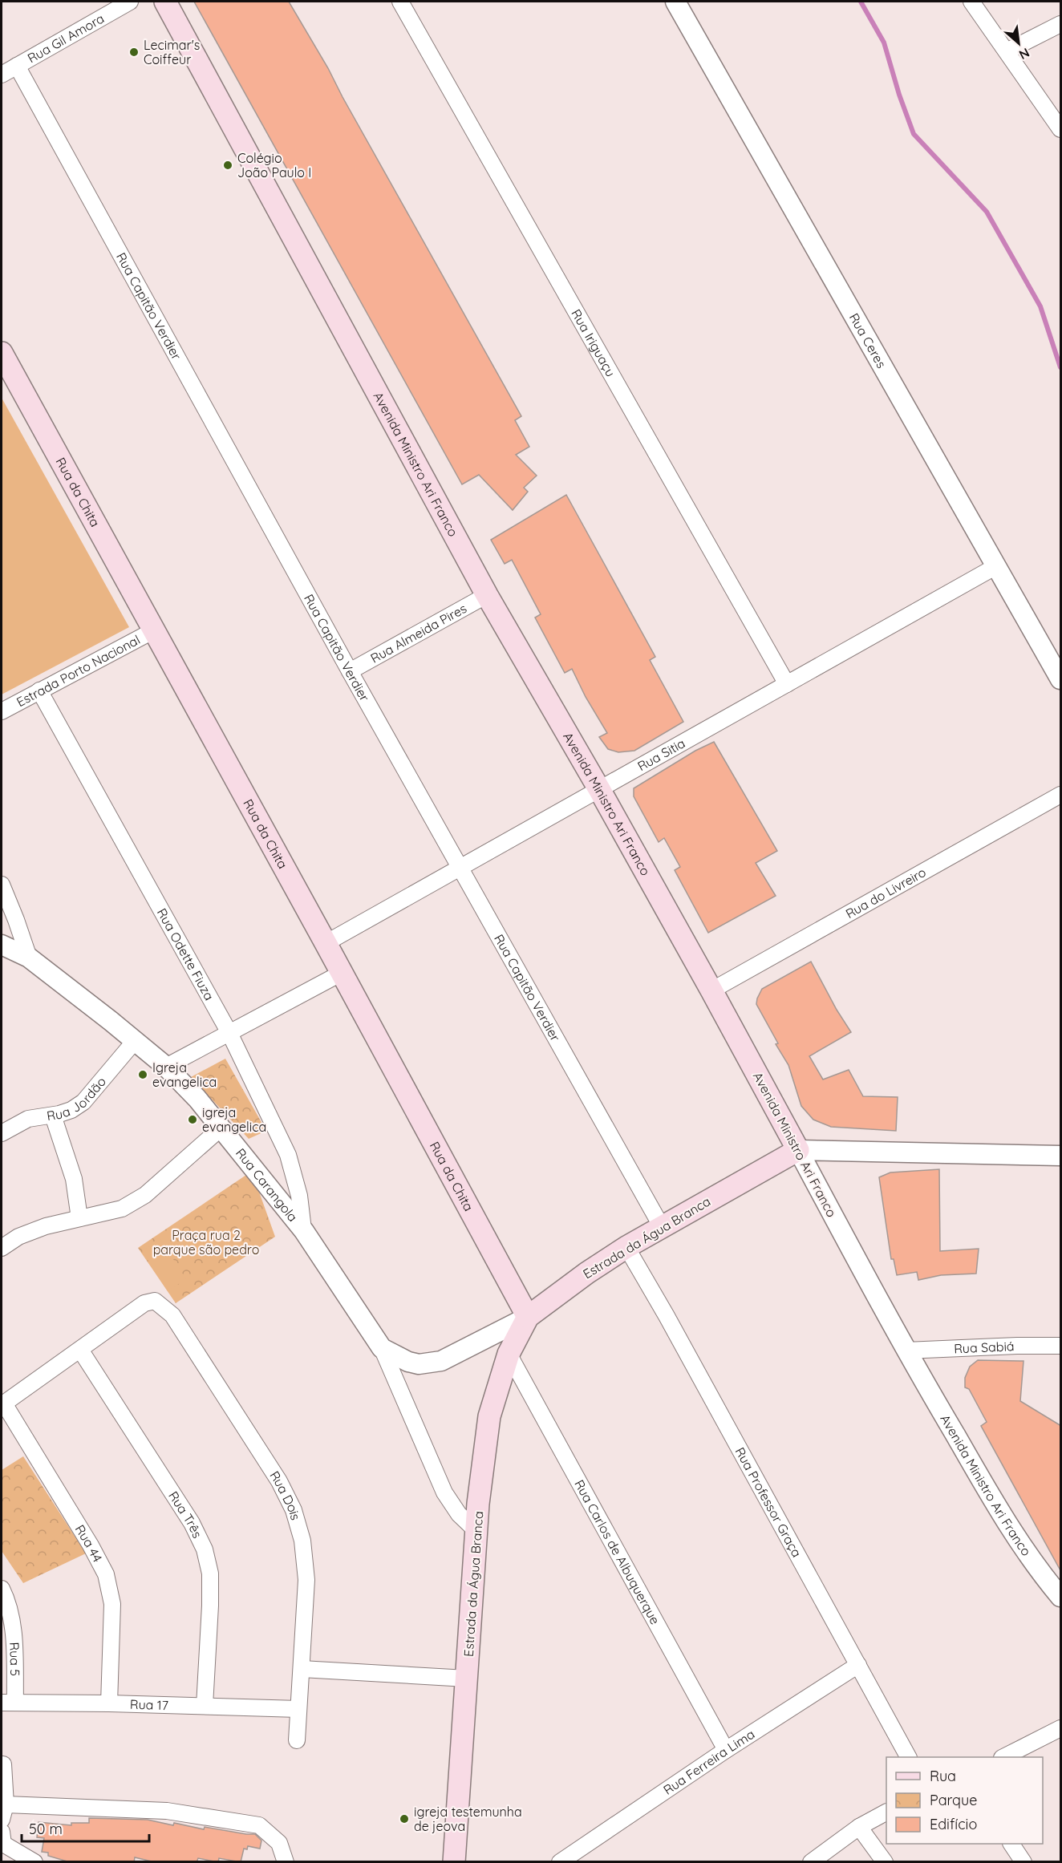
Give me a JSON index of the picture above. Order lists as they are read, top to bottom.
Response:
{
  "streets": {
    "main road": ["Avenida Ministro Ari Franco", "Rua da Chita", "Estrada da Água Branca"],
    "street": [
      "Rua Gil Amora",
      "Rua Capitão Verdier",
      "Rua Ceres",
      "Rua Iriguaçu",
      "Rua Almeida Pires",
      "Estrada Porto Nacional",
      "Rua Sitia",
      "Rua do Livreiro",
      "Rua Odette Fiuza",
      "Rua Jordão",
      "Rua Carangola",
      "Rua Sabiá",
      "Rua Dois",
      "Rua Professor Graça",
      "Rua Três",
      "Rua 44",
      "Rua Carlos de Albuquerque",
      "Rua 5",
      "Rua 17",
      "Rua Ferreira Lima"
    ]
  },
  "crossings": [
    ["Rua Gil Amora", "Rua Capitão Verdier"],
    ["Rua Capitão Verdier", "Rua Almeida Pires"],
    ["Rua Capitão Verdier", "Rua Sitia"],
    ["Rua Capitão Verdier", "Estrada da Água Branca"],
    ["Rua Ceres", "Rua Sitia"],
    ["Rua Iriguaçu", "Rua Sitia"],
    ["Avenida Ministro Ari Franco", "Rua Almeida Pires"],
    ["Avenida Ministro Ari Franco", "Rua Sitia"],
    ["Avenida Ministro Ari Franco", "Rua do Livreiro"],
    ["Avenida Ministro Ari Franco", "Estrada da Água Branca"],
    ["Avenida Ministro Ari Franco", "Rua Sabiá"],
    ["Rua da Chita", "Estrada Porto Nacional"],
    ["Rua da Chita", "Rua Sitia"],
    ["Rua da Chita", "Estrada da Água Branca"],
    ["Estrada Porto Nacional", "Rua Odette Fiuza"],
    ["Rua Odette Fiuza", "Rua Carangola"],
    ["Rua Jordão", "Rua Carangola"],
    ["Estrada da Água Branca", "Rua Professor Graça"],
    ["Estrada da Água Branca", "Rua Carlos de Albuquerque"],
    ["Rua Dois", "Rua Três"],
    ["Rua Dois", "Rua 17"],
    ["Rua Professor Graça", "Rua Ferreira Lima"],
    ["Rua Três", "Rua 17"],
    ["Rua 44", "Rua 17"],
    ["Rua Carlos de Albuquerque", "Rua Ferreira Lima"],
    ["Rua 5", "Rua 17"]
  ],
  "parks": ["Praça rua 2 parque são pedro"],
  "places": [
    "Lecimar's Coiffeur",
    "Colégio João Paulo I",
    "Igreja evangelica",
    "igreja evangelica",
    "igreja testemunha de jeova"
  ],
  "legend": ["Rua", "Parque", "Edifício"],
  "scale_bar": "50 m",
  "north": "bottom right"
}
